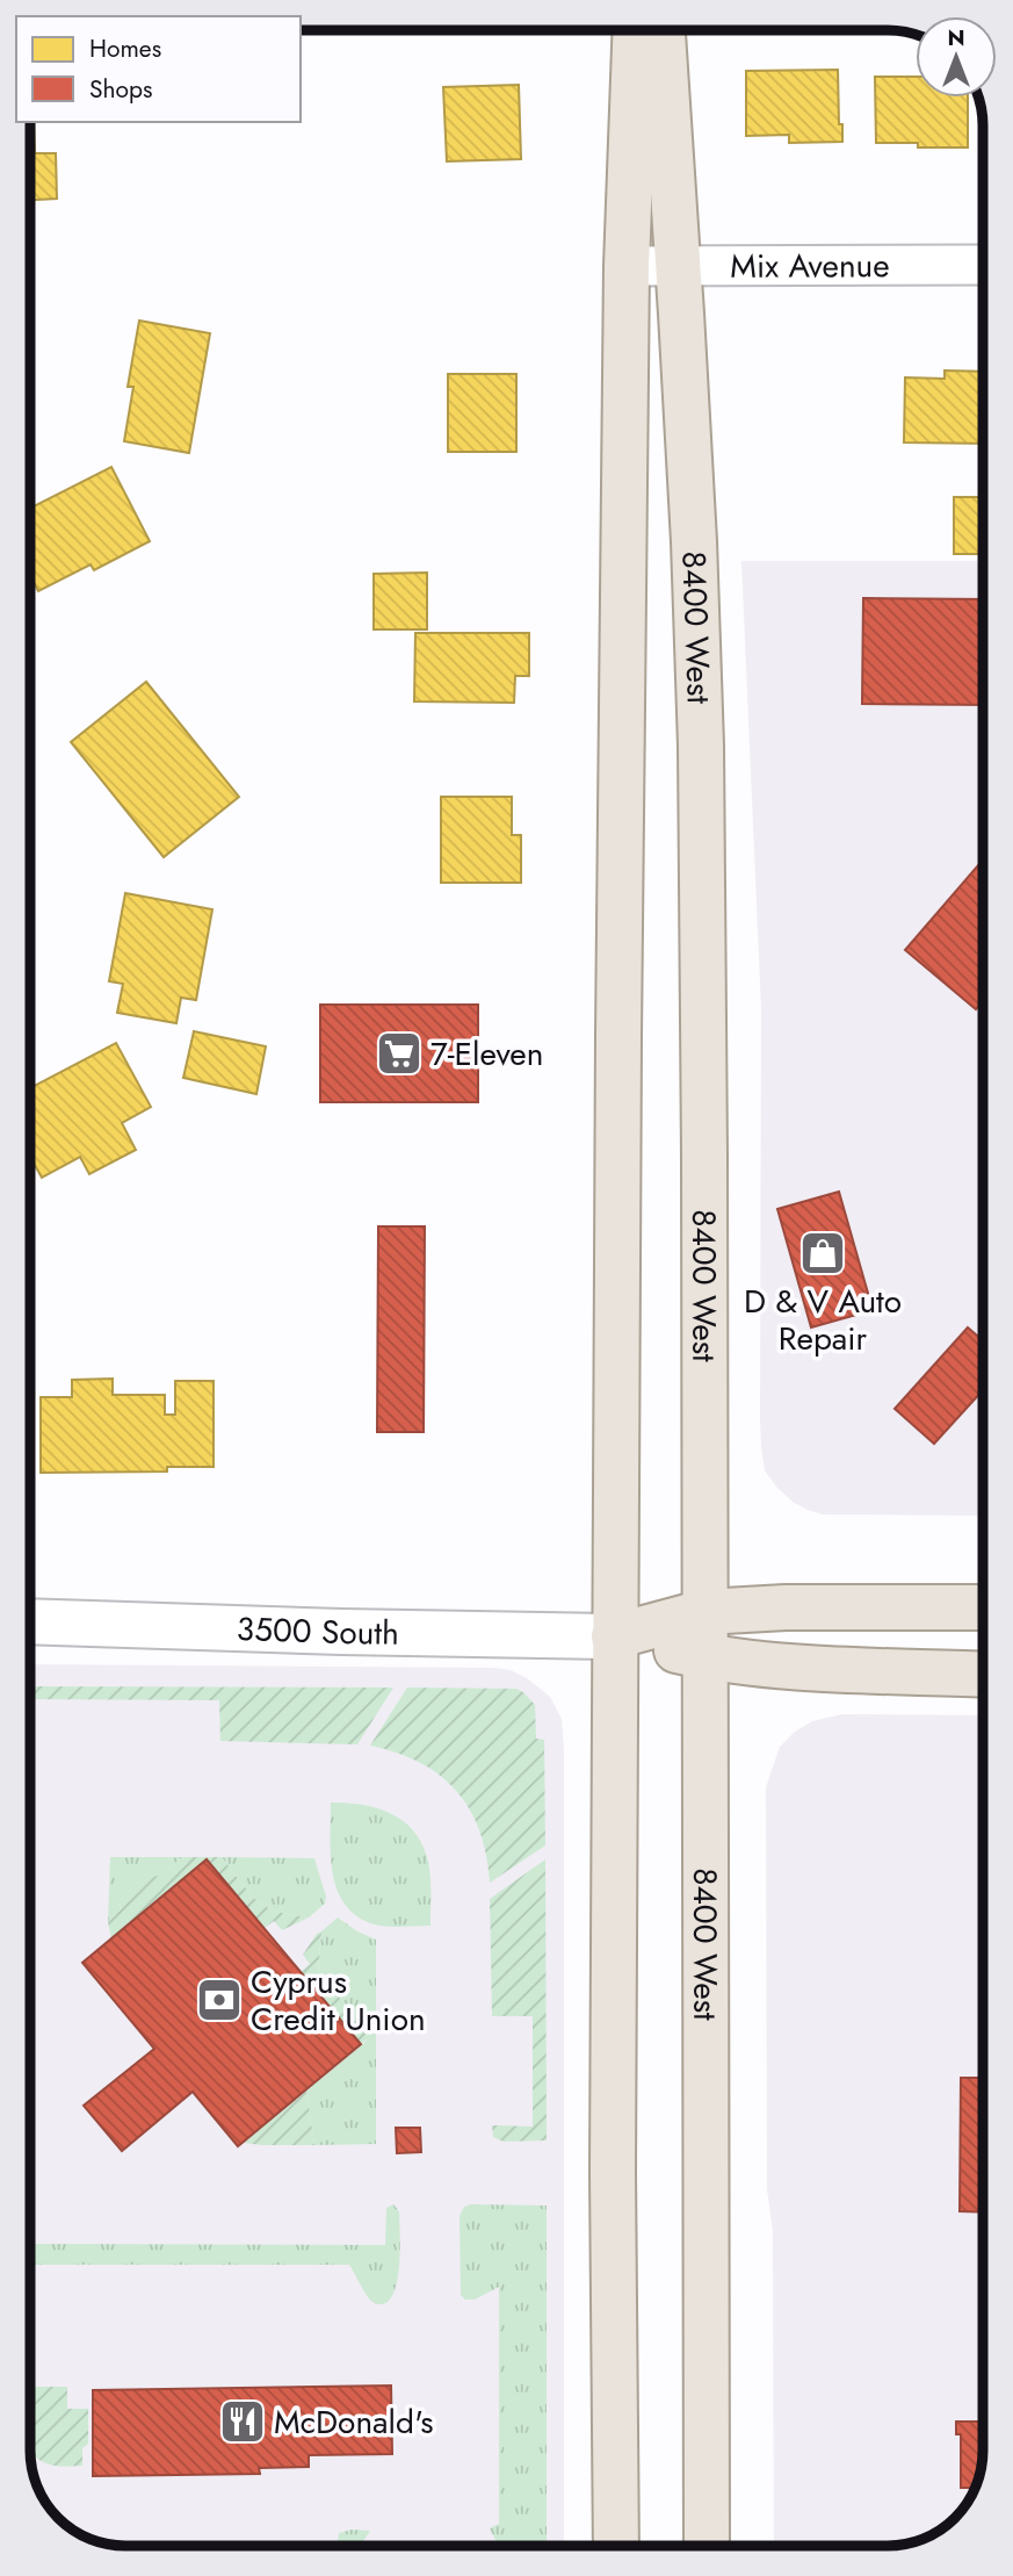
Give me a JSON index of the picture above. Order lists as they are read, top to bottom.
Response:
{
  "streets": {
    "main road": ["8400 West", "3500 South"],
    "street": ["Mix Avenue"]
  },
  "crossings": [
    ["Mix Avenue", "8400 West"],
    ["8400 West", "3500 South"]
  ],
  "places": {
    "supermarket": ["7-Eleven"],
    "shop": ["D & V Auto Repair"],
    "bank": ["Cyprus Credit Union"],
    "restaurant": ["McDonald's"]
  },
  "legend": ["Homes", "Shops"],
  "north": "top"
}
